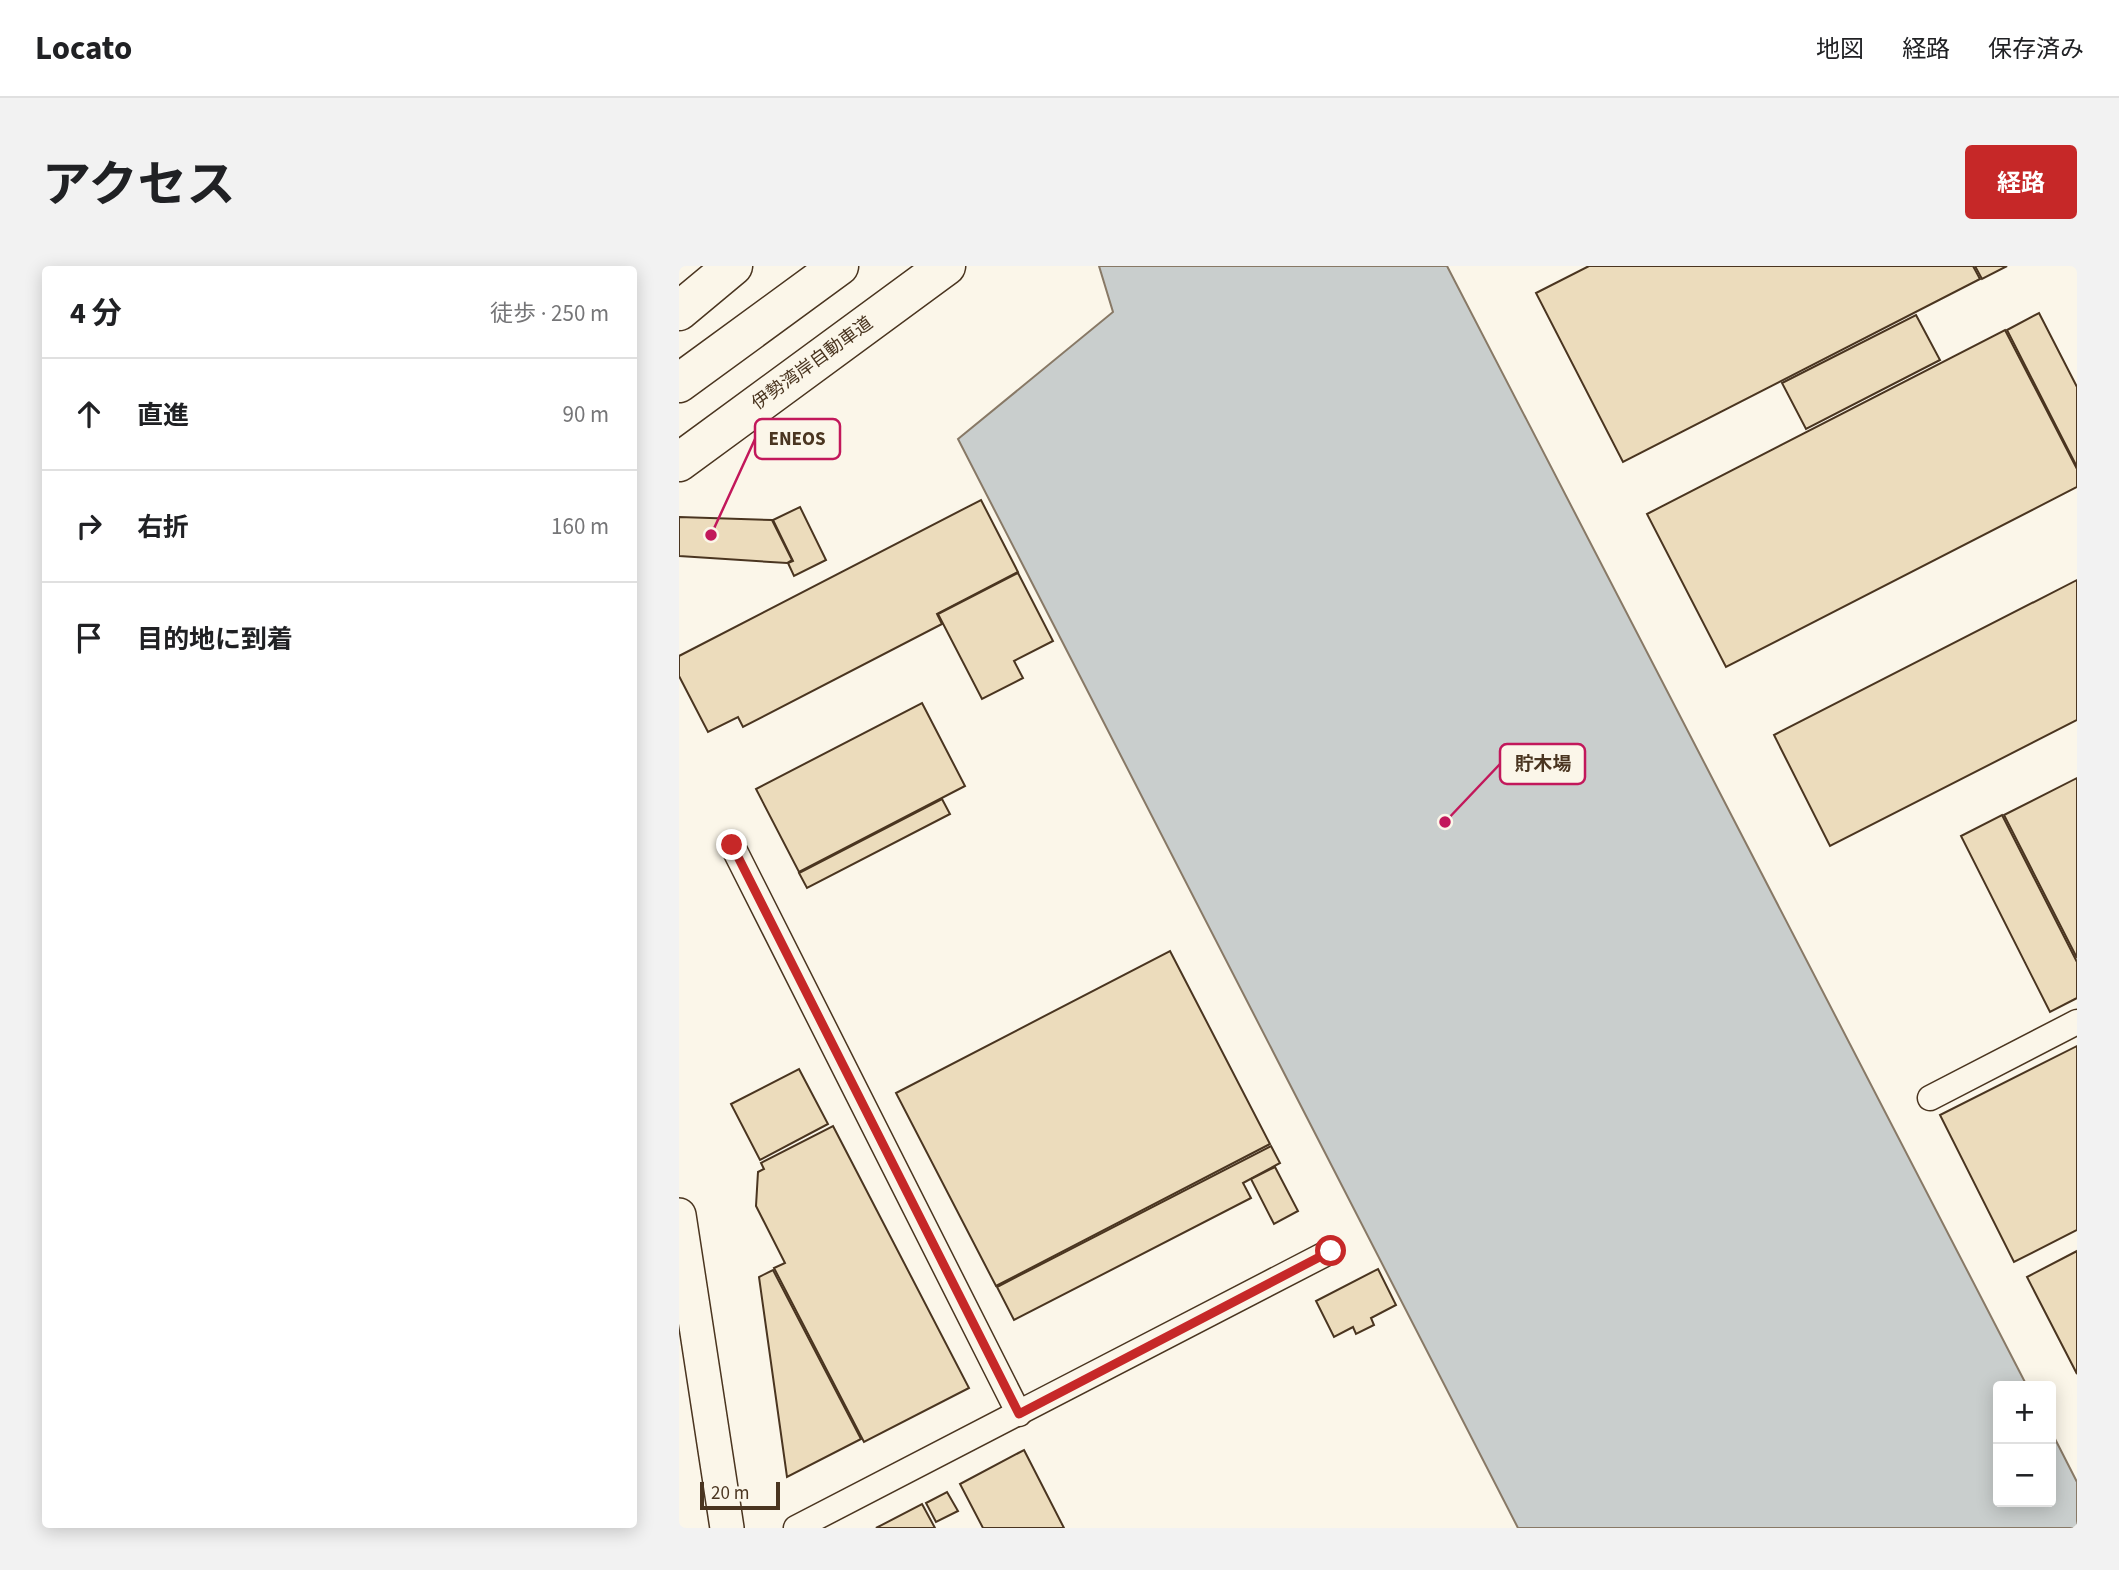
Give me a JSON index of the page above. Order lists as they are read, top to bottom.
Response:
{
  "streets": {
    "main road": ["伊勢湾岸自動車道"]
  },
  "places": ["ENEOS", "貯木場"],
  "scale_bar": "20 m",
  "page": {
    "header": "Locato",
    "nav": ["地図", "経路", "保存済み"],
    "title": "アクセス",
    "buttons": "経路",
    "heading": ["4 分", "徒歩 · 250 m"],
    "list": [
      ["直進", "90 m"],
      ["右折", "160 m"],
      "目的地に到着"
    ],
    "map_buttons": ["+", "−"],
    "scale": "20 m"
  }
}
